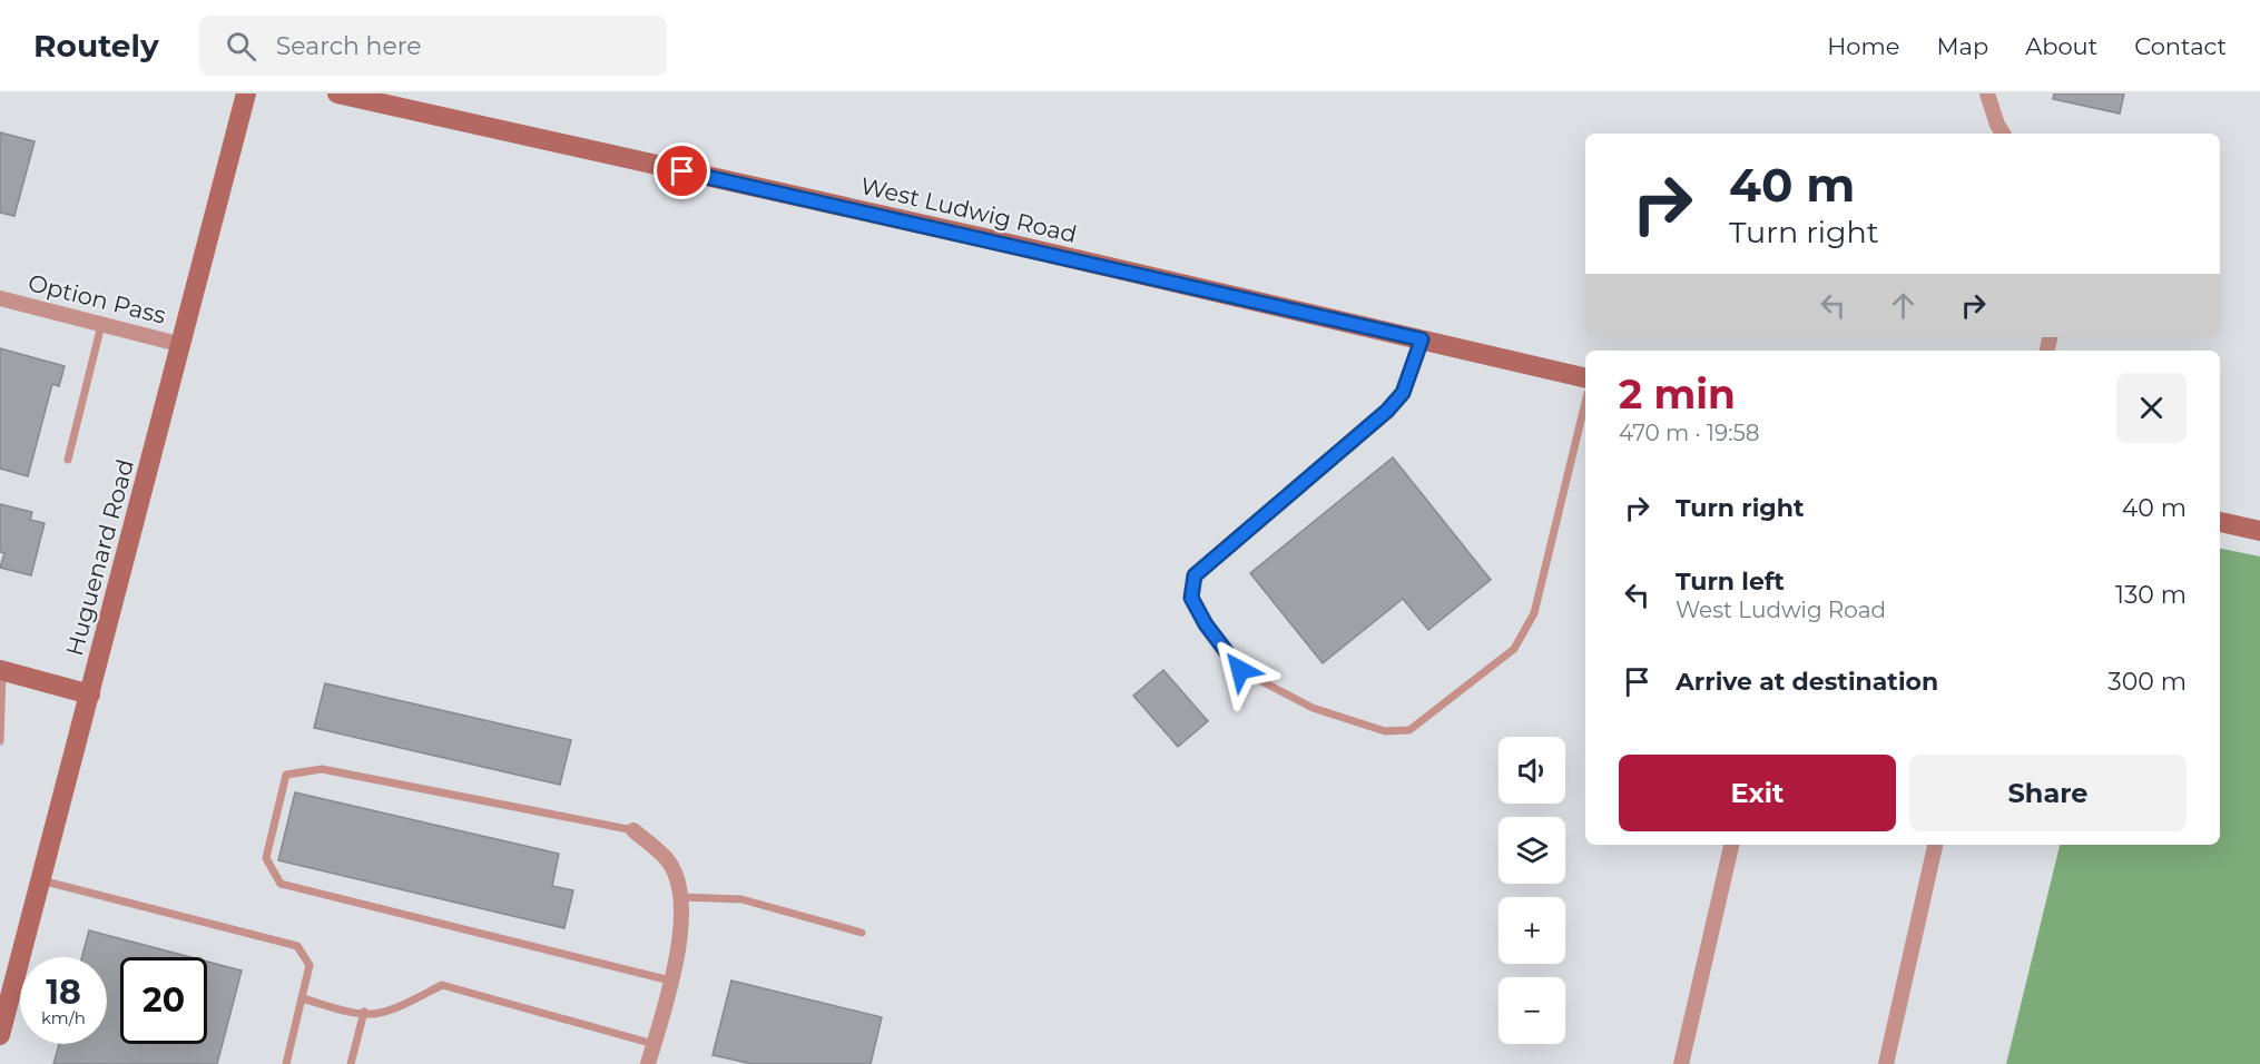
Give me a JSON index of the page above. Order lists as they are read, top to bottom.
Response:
{
  "streets": {
    "main road": ["West Ludwig Road", "Huguenard Road"],
    "street": ["Option Pass"]
  },
  "crossings": [
    ["Option Pass", "Huguenard Road"]
  ],
  "page": {
    "header": "Routely",
    "search": "Search here",
    "nav": [
      "Home",
      "Map",
      "About",
      "Contact"
    ],
    "turn": ["40 m", "Turn right"],
    "heading": ["2 min", "470 m · 19:58"],
    "list": [
      {
        "name": "Turn right",
        "value": "40 m"
      },
      {
        "name": "Turn left",
        "note": "West Ludwig Road",
        "value": "130 m"
      },
      {
        "name": "Arrive at destination",
        "value": "300 m"
      }
    ],
    "map_buttons": ["+", "−"],
    "buttons": ["Exit", "Share"],
    "speed": "18 km/h",
    "limit": "20"
  }
}
